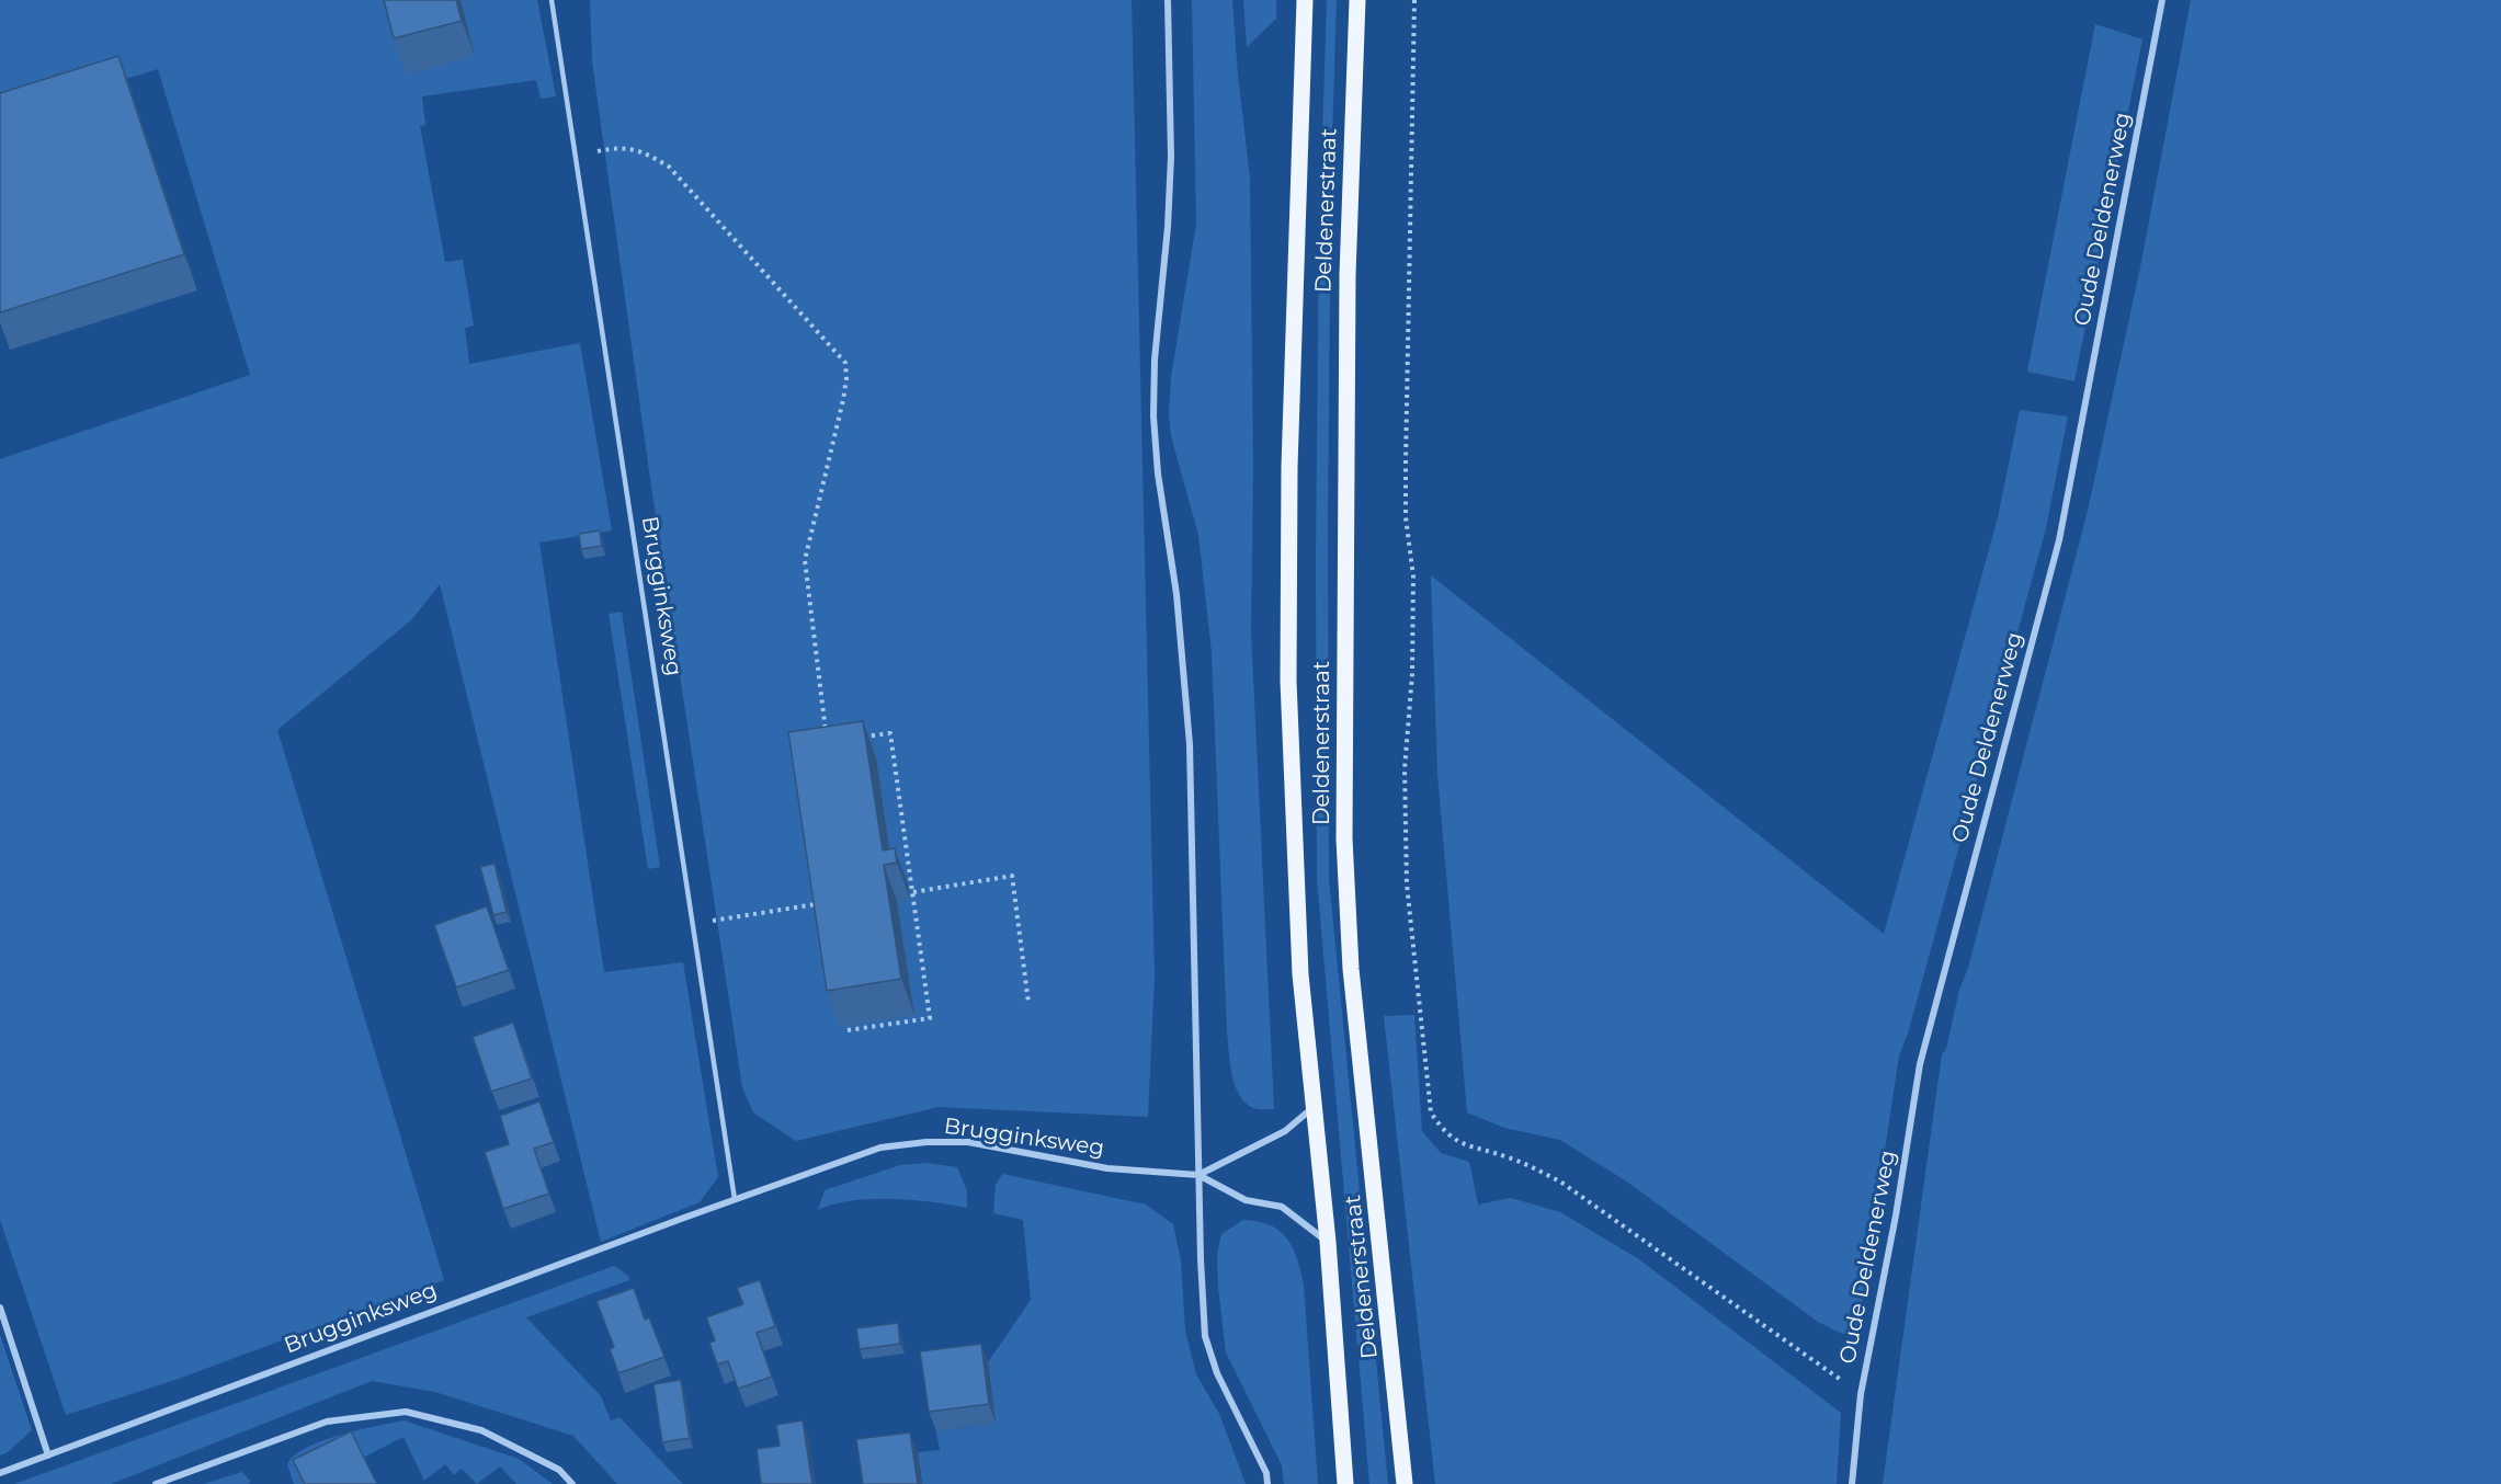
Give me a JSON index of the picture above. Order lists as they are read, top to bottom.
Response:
{
  "streets": {
    "main road": ["Deldenerstraat"],
    "street": ["Oude Deldenerweg", "Brugginksweg"]
  },
  "crossings": [
    ["Deldenerstraat", "Brugginksweg"]
  ]
}
